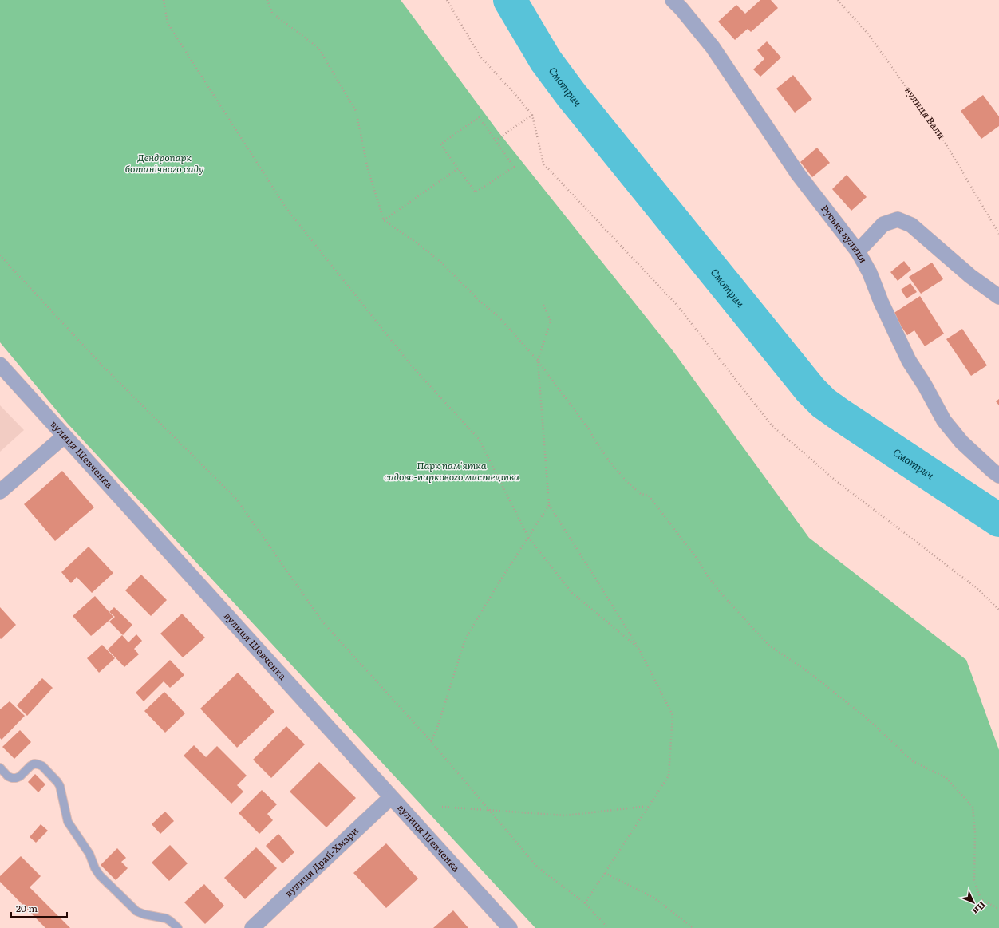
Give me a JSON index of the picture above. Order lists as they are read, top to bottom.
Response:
{
  "streets": {
    "street": ["Руська вулиця", "вулиця Шевченка", "вулиця Драй-Хмари"],
    "path": ["вулиця Вали"]
  },
  "crossings": [
    ["вулиця Шевченка", "вулиця Драй-Хмари"]
  ],
  "water": ["Смотрич"],
  "parks": ["Дендропарк ботанічного саду", "Парк пам'ятка садово-паркового мистецтва"],
  "scale_bar": "20 m",
  "north": "bottom right"
}
